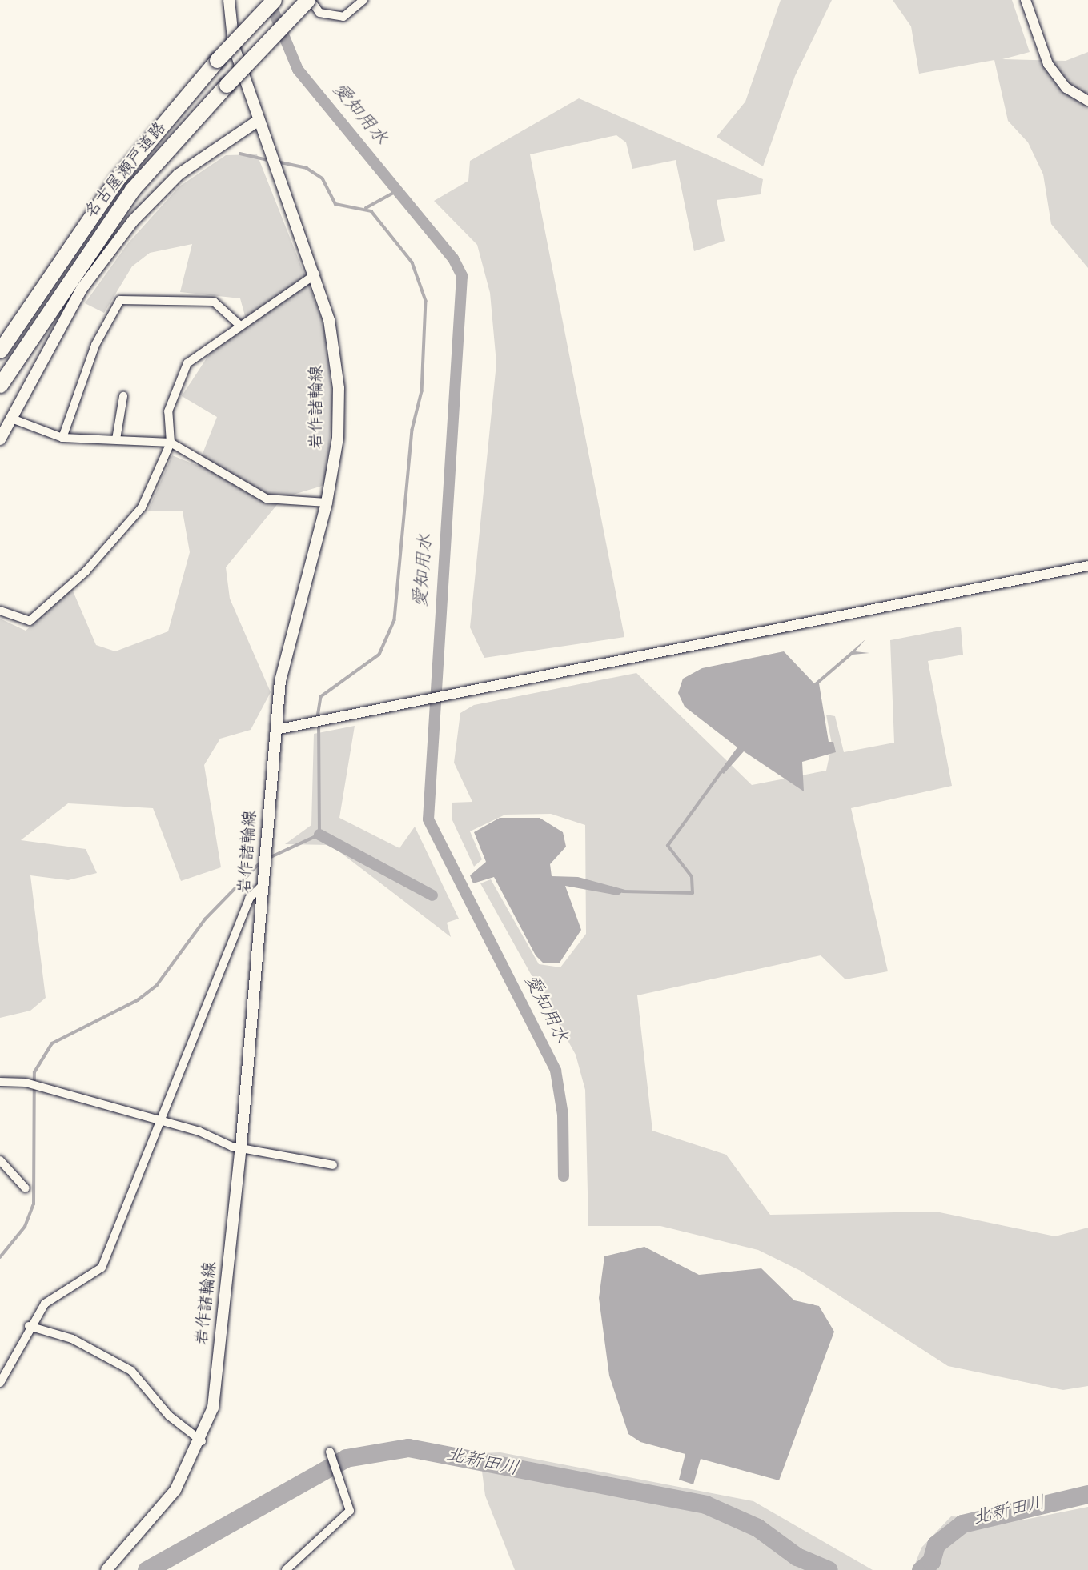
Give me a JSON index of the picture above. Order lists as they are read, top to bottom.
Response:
{
  "streets": {
    "highway": ["名古屋瀬戸道路"],
    "main road": ["岩作諸輪線"]
  },
  "water": ["愛知用水", "北新田川"]
}
